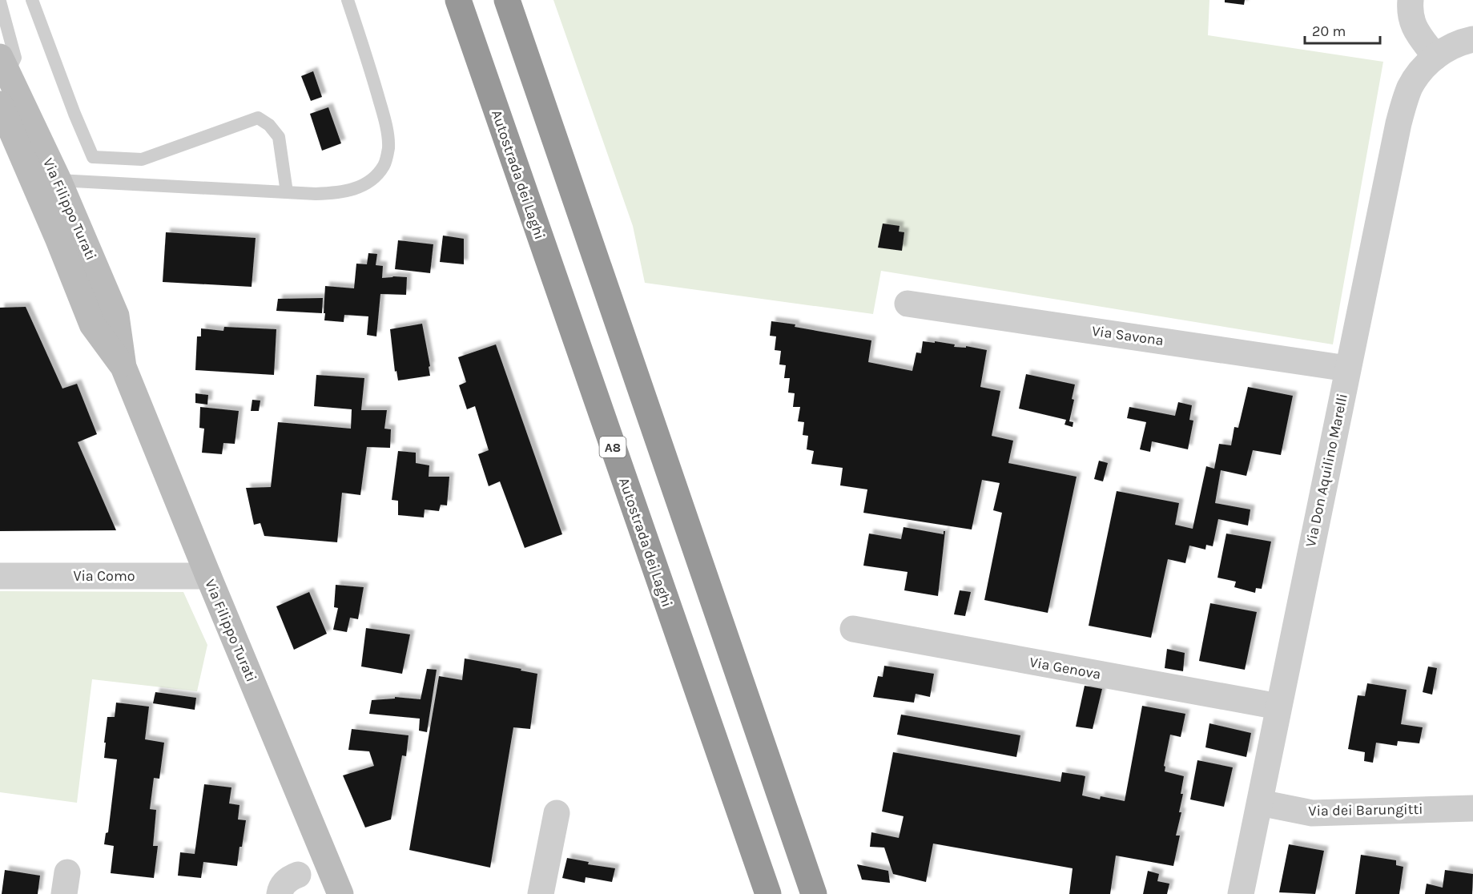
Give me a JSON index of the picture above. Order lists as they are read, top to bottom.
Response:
{
  "streets": {
    "highway": ["Autostrada dei Laghi", "A8"],
    "main road": ["Via Filippo Turati"],
    "street": [
      "Via Savona",
      "Via Don Aquilino Marelli",
      "Via Como",
      "Via Genova",
      "Via dei Barungitti"
    ]
  },
  "crossings": [
    ["Via Filippo Turati", "Via Como"],
    ["Via Savona", "Via Don Aquilino Marelli"],
    ["Via Don Aquilino Marelli", "Via Genova"],
    ["Via Don Aquilino Marelli", "Via dei Barungitti"]
  ],
  "scale_bar": "20 m"
}
